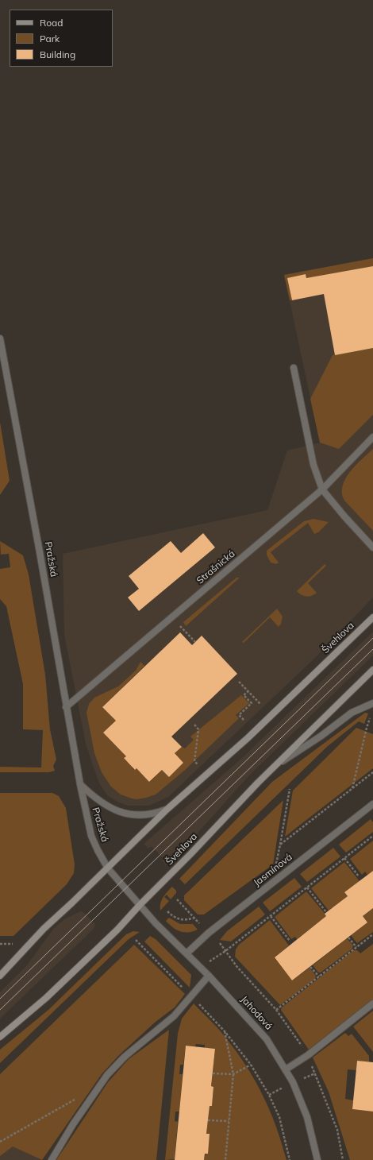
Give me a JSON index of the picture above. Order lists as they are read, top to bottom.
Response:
{
  "streets": {
    "main road": ["Švehlova"],
    "street": [
      "Pražská",
      "Strašnická",
      "Jasmínová",
      "Jahodová"
    ]
  },
  "crossings": [
    ["Pražská", "Strašnická"],
    ["Pražská", "Švehlova"],
    ["Pražská", "Jahodová"],
    ["Švehlova", "Jahodová"],
    ["Jasmínová", "Jahodová"]
  ],
  "legend": ["Road", "Park", "Building"]
}
